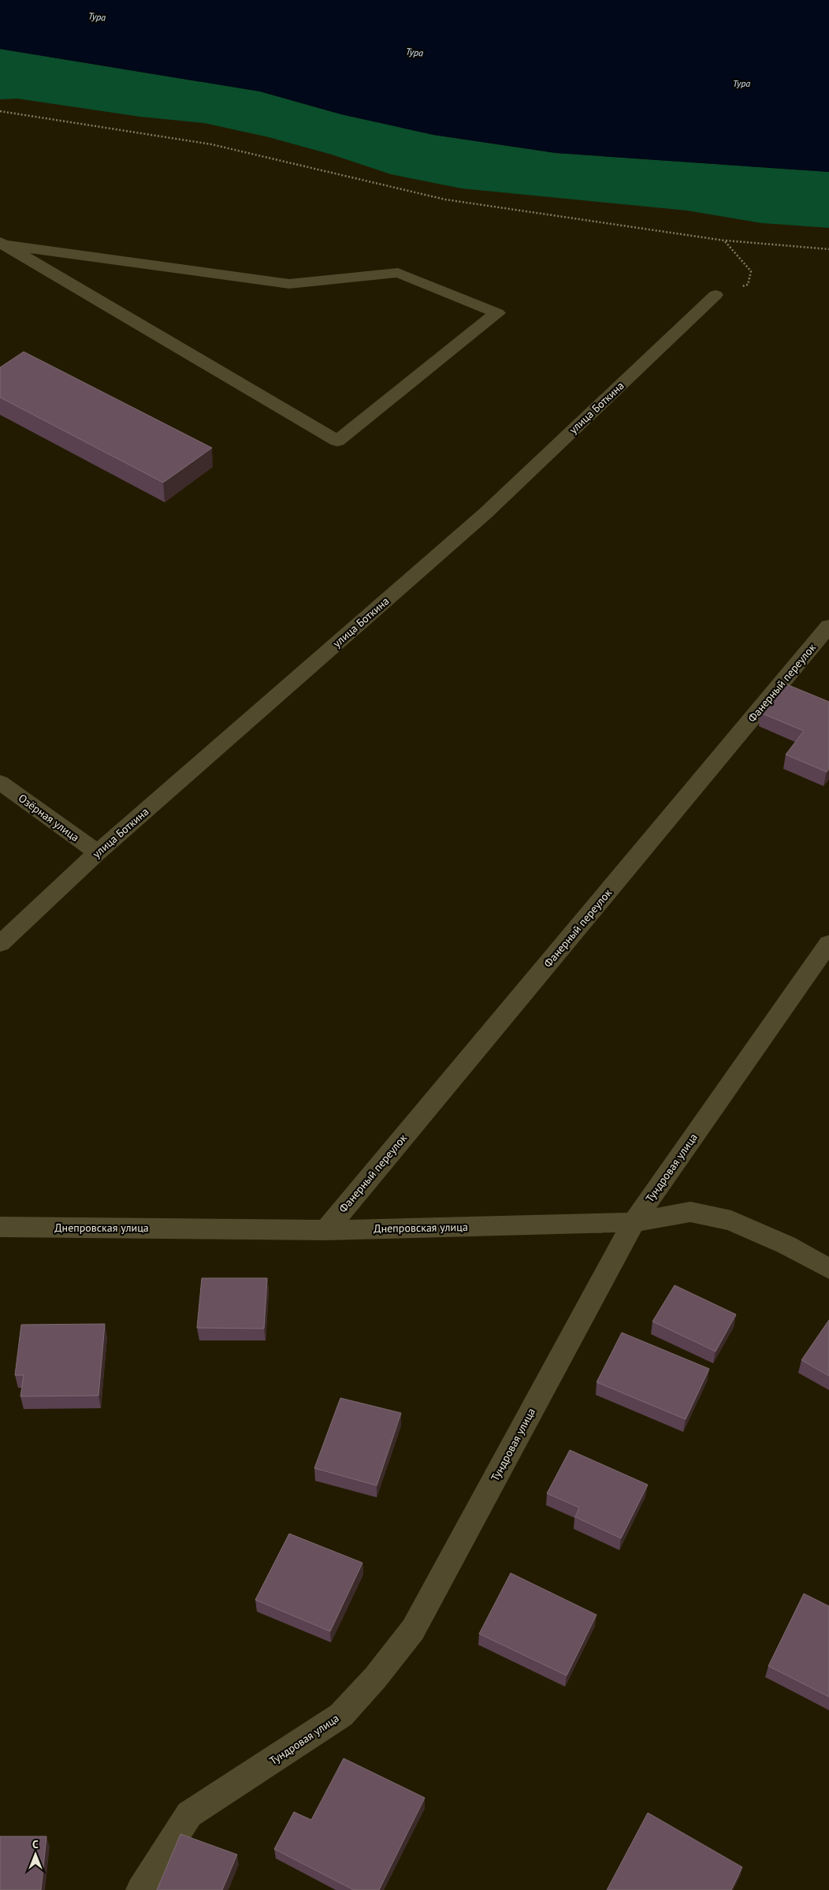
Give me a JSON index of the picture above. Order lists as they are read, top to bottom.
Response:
{
  "streets": {
    "street": [
      "улица Боткина",
      "Фанерный переулок",
      "Озёрная улица",
      "Тундровая улица",
      "Днепровская улица"
    ]
  },
  "crossings": [
    ["улица Боткина", "Озёрная улица"],
    ["Фанерный переулок", "Днепровская улица"],
    ["Тундровая улица", "Днепровская улица"]
  ],
  "water": ["Тура"],
  "north": "top"
}
